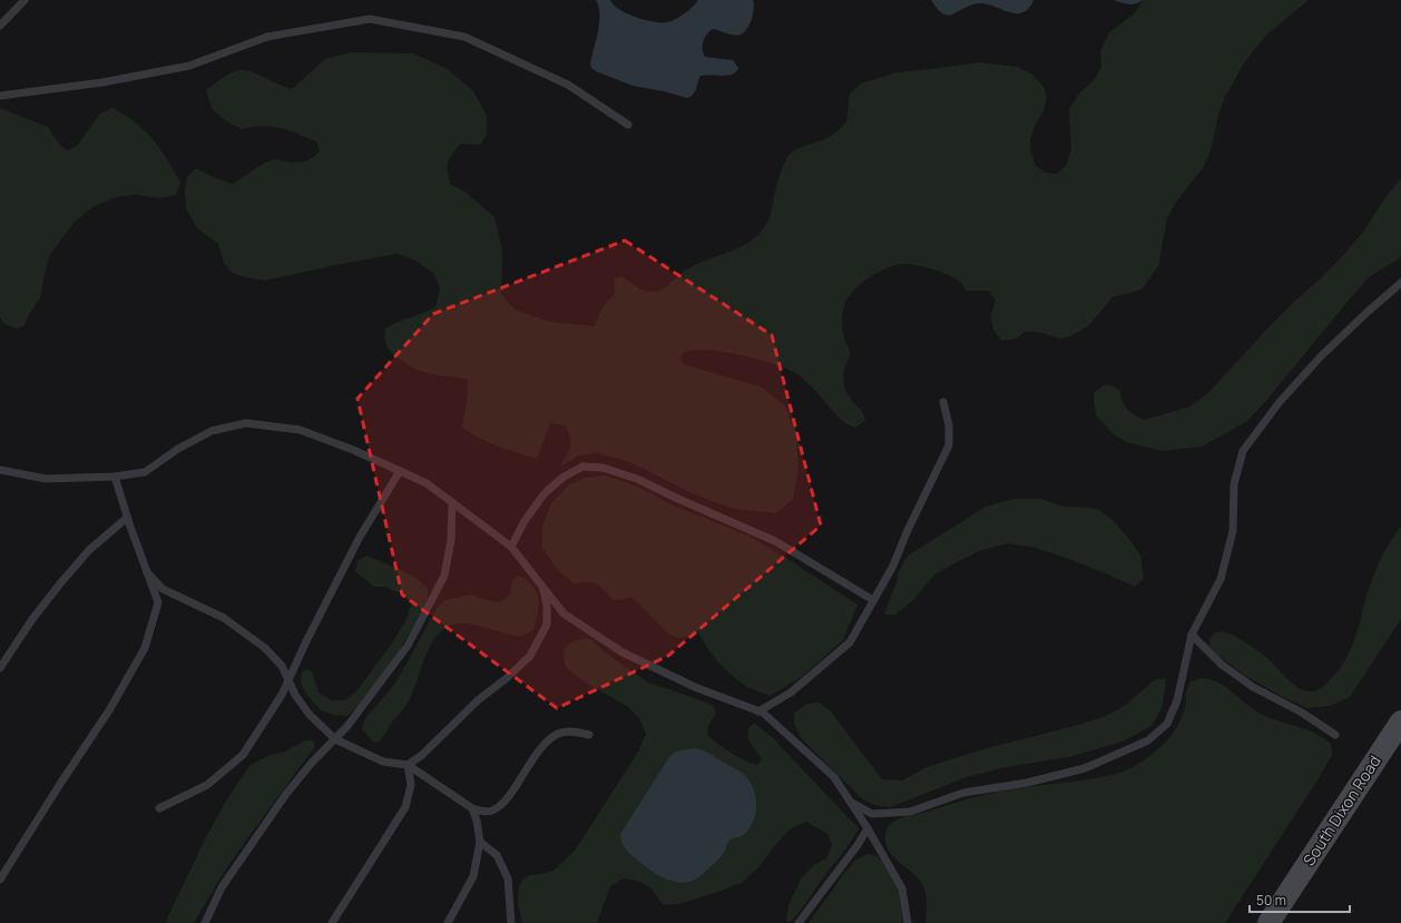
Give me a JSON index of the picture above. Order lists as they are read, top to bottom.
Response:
{
  "streets": {
    "main road": ["South Dixon Road"]
  },
  "scale_bar": "50 m"
}
